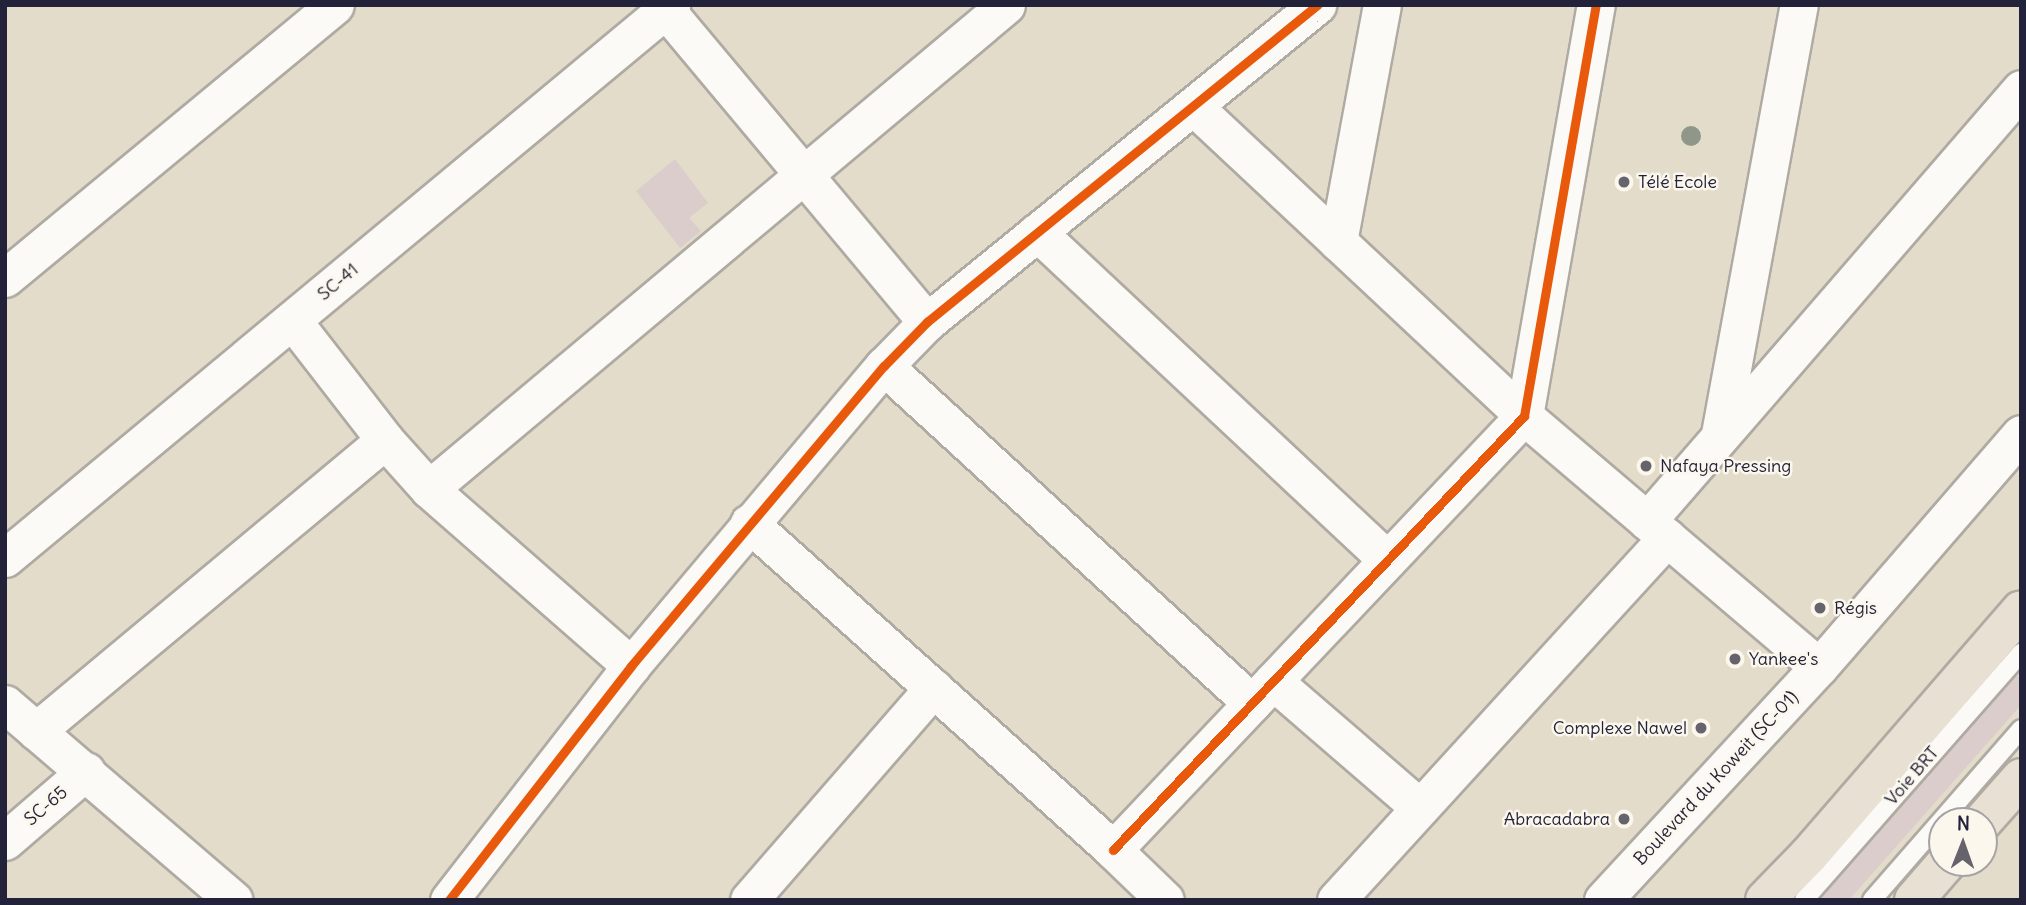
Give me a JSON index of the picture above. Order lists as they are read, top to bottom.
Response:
{
  "streets": {
    "street": ["SC-41", "Boulevard du Koweit (SC-01)", "SC-65"],
    "lane": ["Voie BRT"]
  },
  "places": [
    "Télé Ecole",
    "Nafaya Pressing",
    "Régis",
    "Yankee's",
    "Complexe Nawel",
    "Abracadabra"
  ],
  "north": "top"
}
